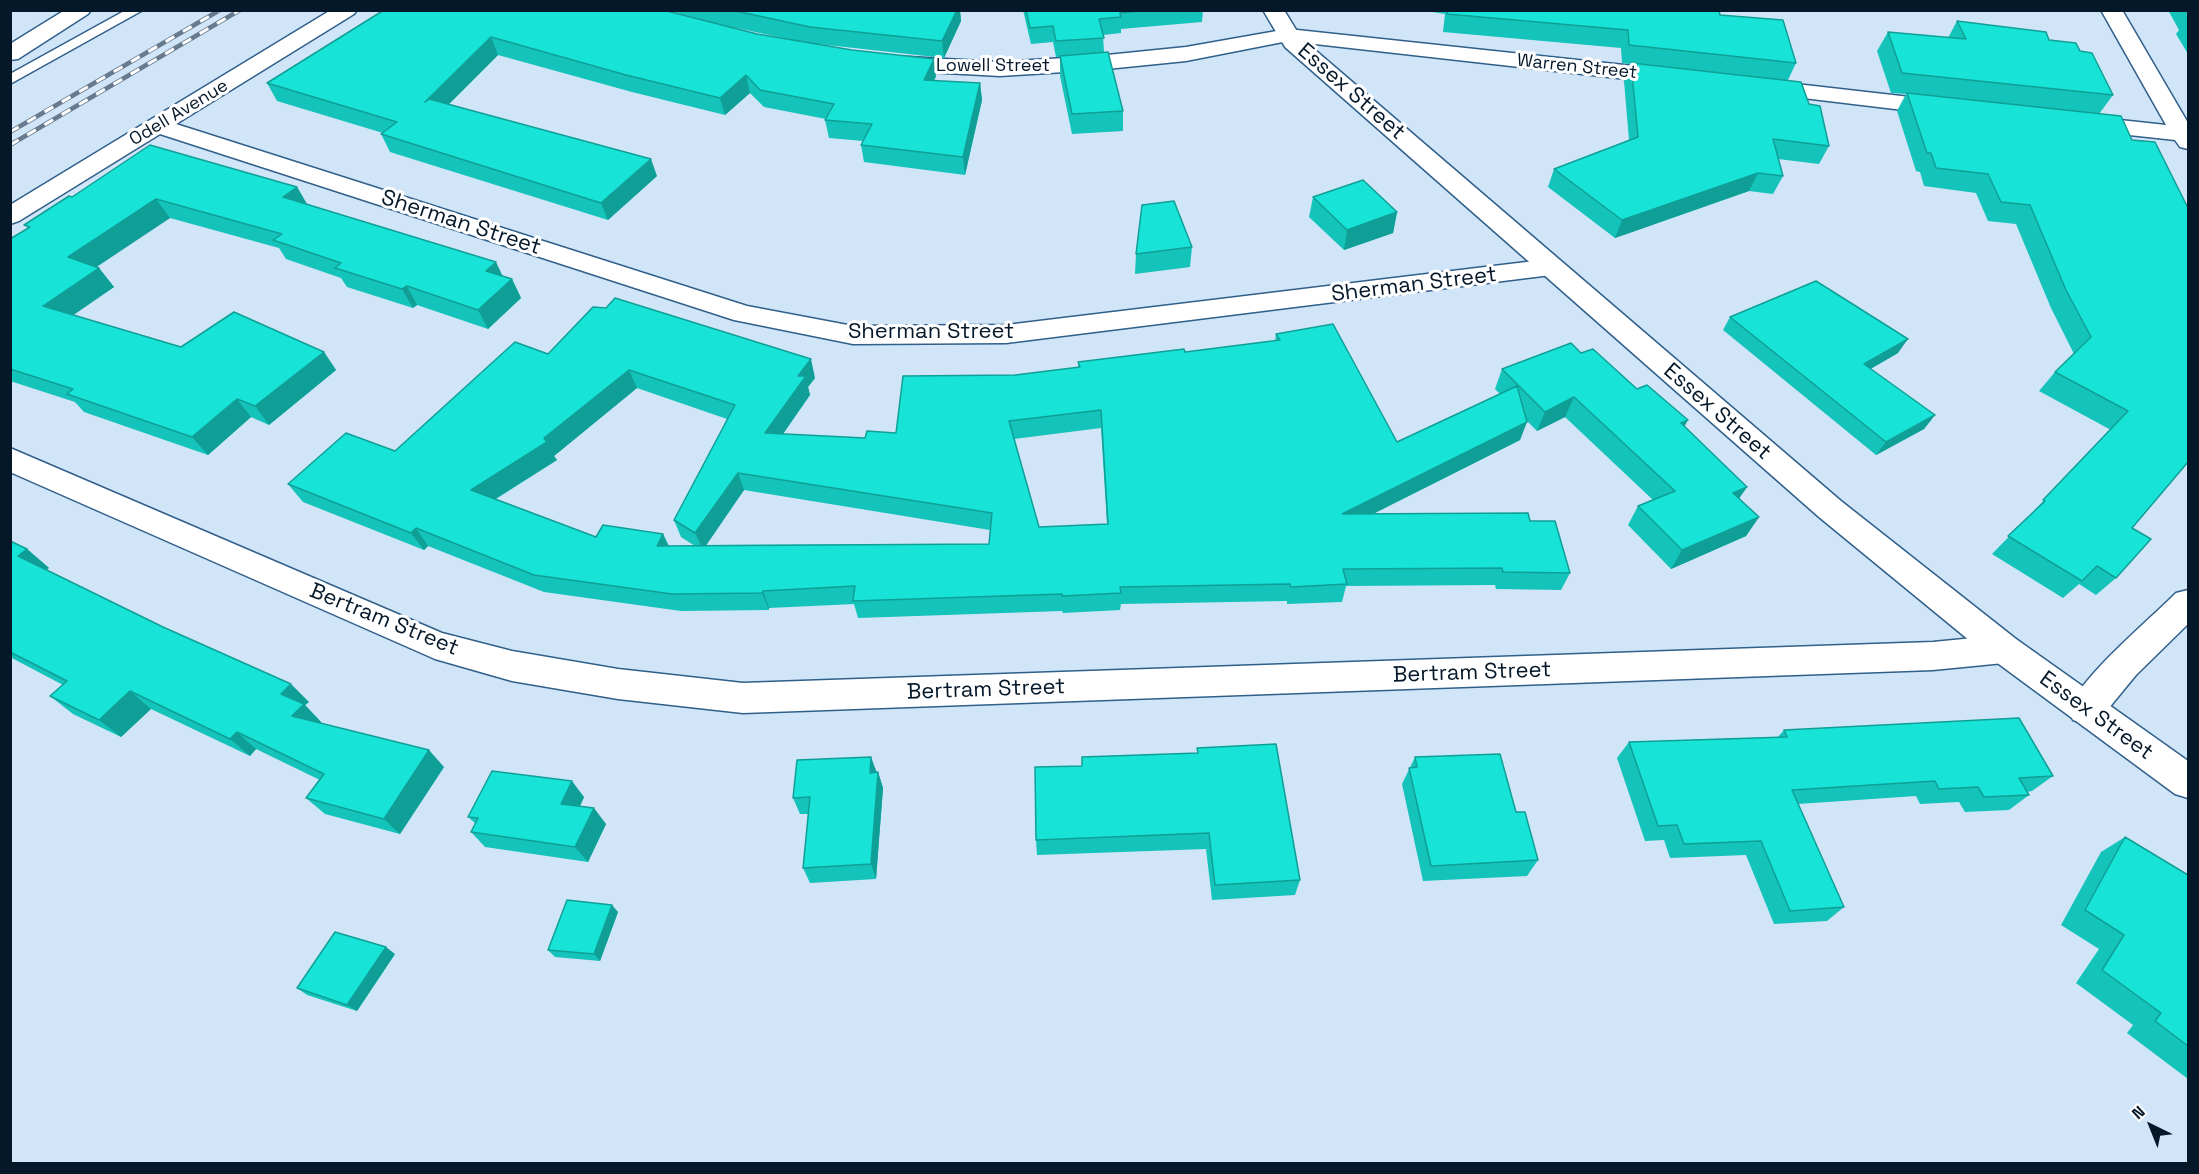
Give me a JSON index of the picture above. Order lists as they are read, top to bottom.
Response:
{
  "streets": {
    "street": [
      "Lowell Street",
      "Warren Street",
      "Essex Street",
      "Odell Avenue",
      "Sherman Street",
      "Bertram Street"
    ]
  },
  "crossings": [
    ["Lowell Street", "Warren Street"],
    ["Lowell Street", "Essex Street"],
    ["Warren Street", "Essex Street"],
    ["Essex Street", "Sherman Street"],
    ["Essex Street", "Bertram Street"],
    ["Odell Avenue", "Sherman Street"]
  ],
  "north": "top left"
}
